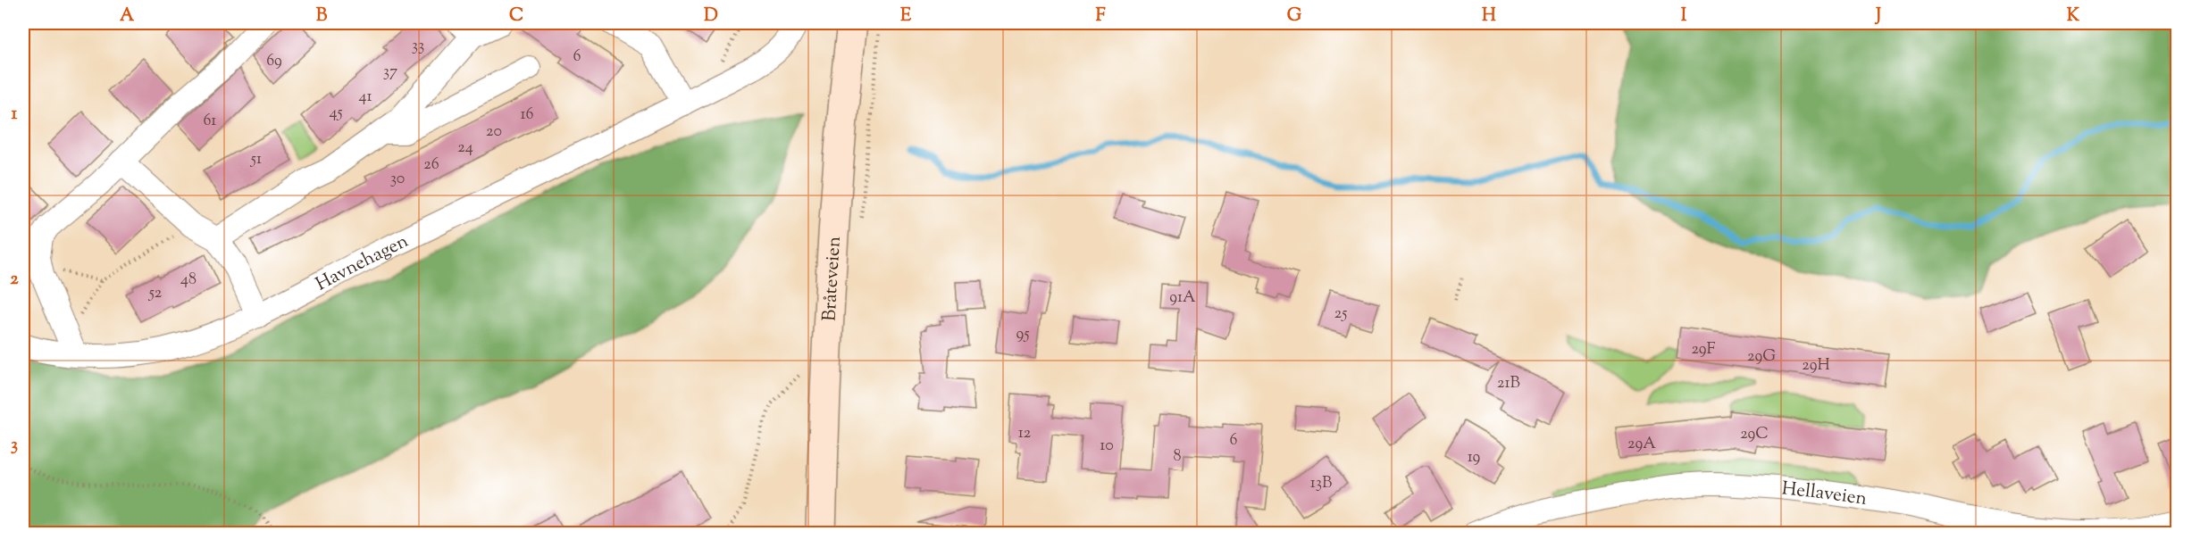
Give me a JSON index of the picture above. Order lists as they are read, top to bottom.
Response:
{
  "streets": {
    "main road": ["Bråteveien"],
    "street": ["Havnehagen", "Hellaveien"]
  },
  "house_numbers": [
    "33",
    "6",
    "69",
    "37",
    "41",
    "45",
    "16",
    "61",
    "20",
    "24",
    "51",
    "26",
    "30",
    "48",
    "52",
    "91A",
    "25",
    "95",
    "29F",
    "29G",
    "29H",
    "21B",
    "12",
    "29C",
    "6",
    "29A",
    "10",
    "8",
    "19",
    "13B"
  ],
  "grid": {
    "columns": [
      "A",
      "B",
      "C",
      "D",
      "E",
      "F",
      "G",
      "H",
      "I",
      "J",
      "K"
    ],
    "rows": ["1", "2", "3"]
  }
}
